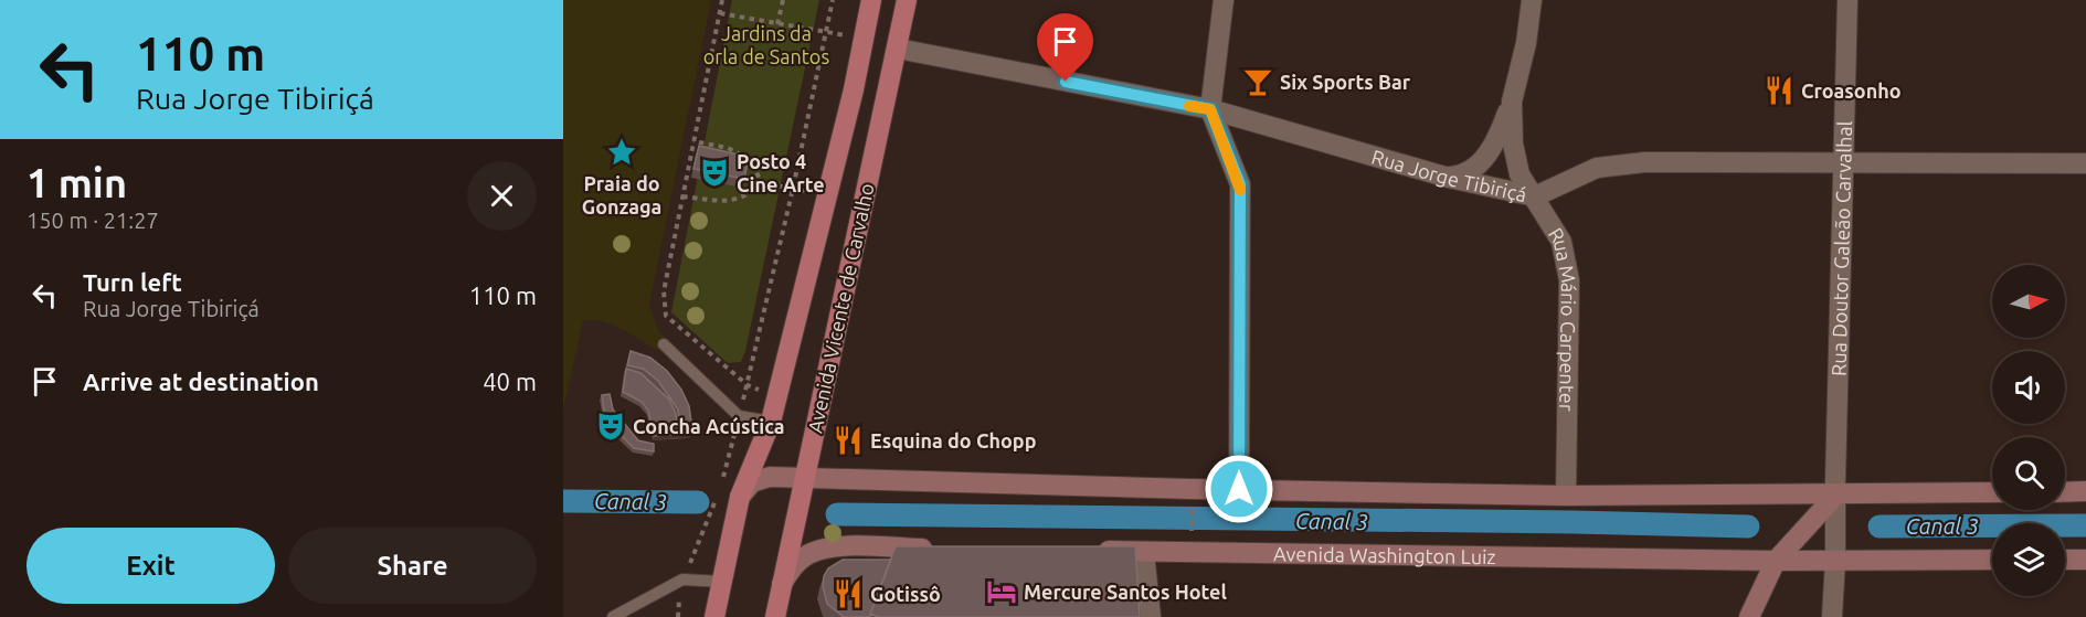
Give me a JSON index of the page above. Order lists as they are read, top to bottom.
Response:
{
  "streets": {
    "main road": ["Avenida Vicente de Carvalho", "Avenida Washington Luiz"],
    "street": ["Rua Jorge Tibiriçá", "Rua Doutor Galeão Carvalhal", "Rua Mário Carpenter"]
  },
  "crossings": [
    ["Rua Jorge Tibiriçá", "Rua Doutor Galeão Carvalhal"],
    ["Rua Jorge Tibiriçá", "Avenida Vicente de Carvalho"],
    ["Rua Jorge Tibiriçá", "Rua Mário Carpenter"],
    ["Rua Doutor Galeão Carvalhal", "Avenida Washington Luiz"]
  ],
  "water": ["Canal 3"],
  "parks": ["Jardins da orla de Santos"],
  "places": {
    "bar": ["Six Sports Bar"],
    "restaurant": ["Croasonho", "Esquina do Chopp", "Gotissô"],
    "place": ["Praia do Gonzaga"],
    "theatre": ["Posto 4 Cine Arte", "Concha Acústica"],
    "hotel": ["Mercure Santos Hotel"]
  },
  "north": "right",
  "page": {
    "turn": ["110 m", "Rua Jorge Tibiriçá"],
    "heading": ["1 min", "150 m · 21:27"],
    "list": [
      {
        "name": "Turn left",
        "note": "Rua Jorge Tibiriçá",
        "value": "110 m"
      },
      {
        "name": "Arrive at destination",
        "value": "40 m"
      }
    ],
    "buttons": ["Exit", "Share"]
  }
}
